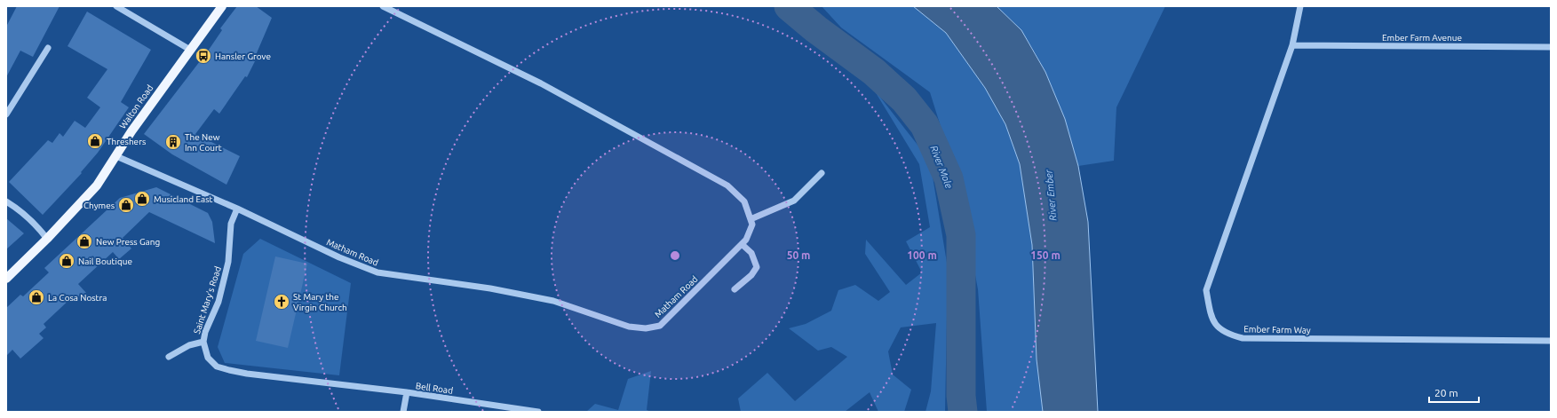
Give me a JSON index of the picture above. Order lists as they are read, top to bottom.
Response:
{
  "streets": {
    "main road": ["Walton Road"],
    "street": [
      "Ember Farm Avenue",
      "Matham Road",
      "Saint Mary's Road",
      "Ember Farm Way",
      "Bell Road"
    ]
  },
  "crossings": [
    ["Ember Farm Avenue", "Ember Farm Way"],
    ["Walton Road", "Matham Road"],
    ["Matham Road", "Saint Mary's Road"],
    ["Saint Mary's Road", "Bell Road"]
  ],
  "water": ["River Mole", "River Ember"],
  "places": {
    "bus stop": ["Hansler Grove"],
    "shop": [
      "Threshers",
      "Musicland East",
      "Chymes",
      "New Press Gang",
      "Nail Boutique",
      "La Cosa Nostra"
    ],
    "building": ["The New Inn Court"],
    "church": ["St Mary the Virgin Church"]
  },
  "scale_bar": "20 m",
  "rings": ["50 m", "100 m", "150 m"]
}
